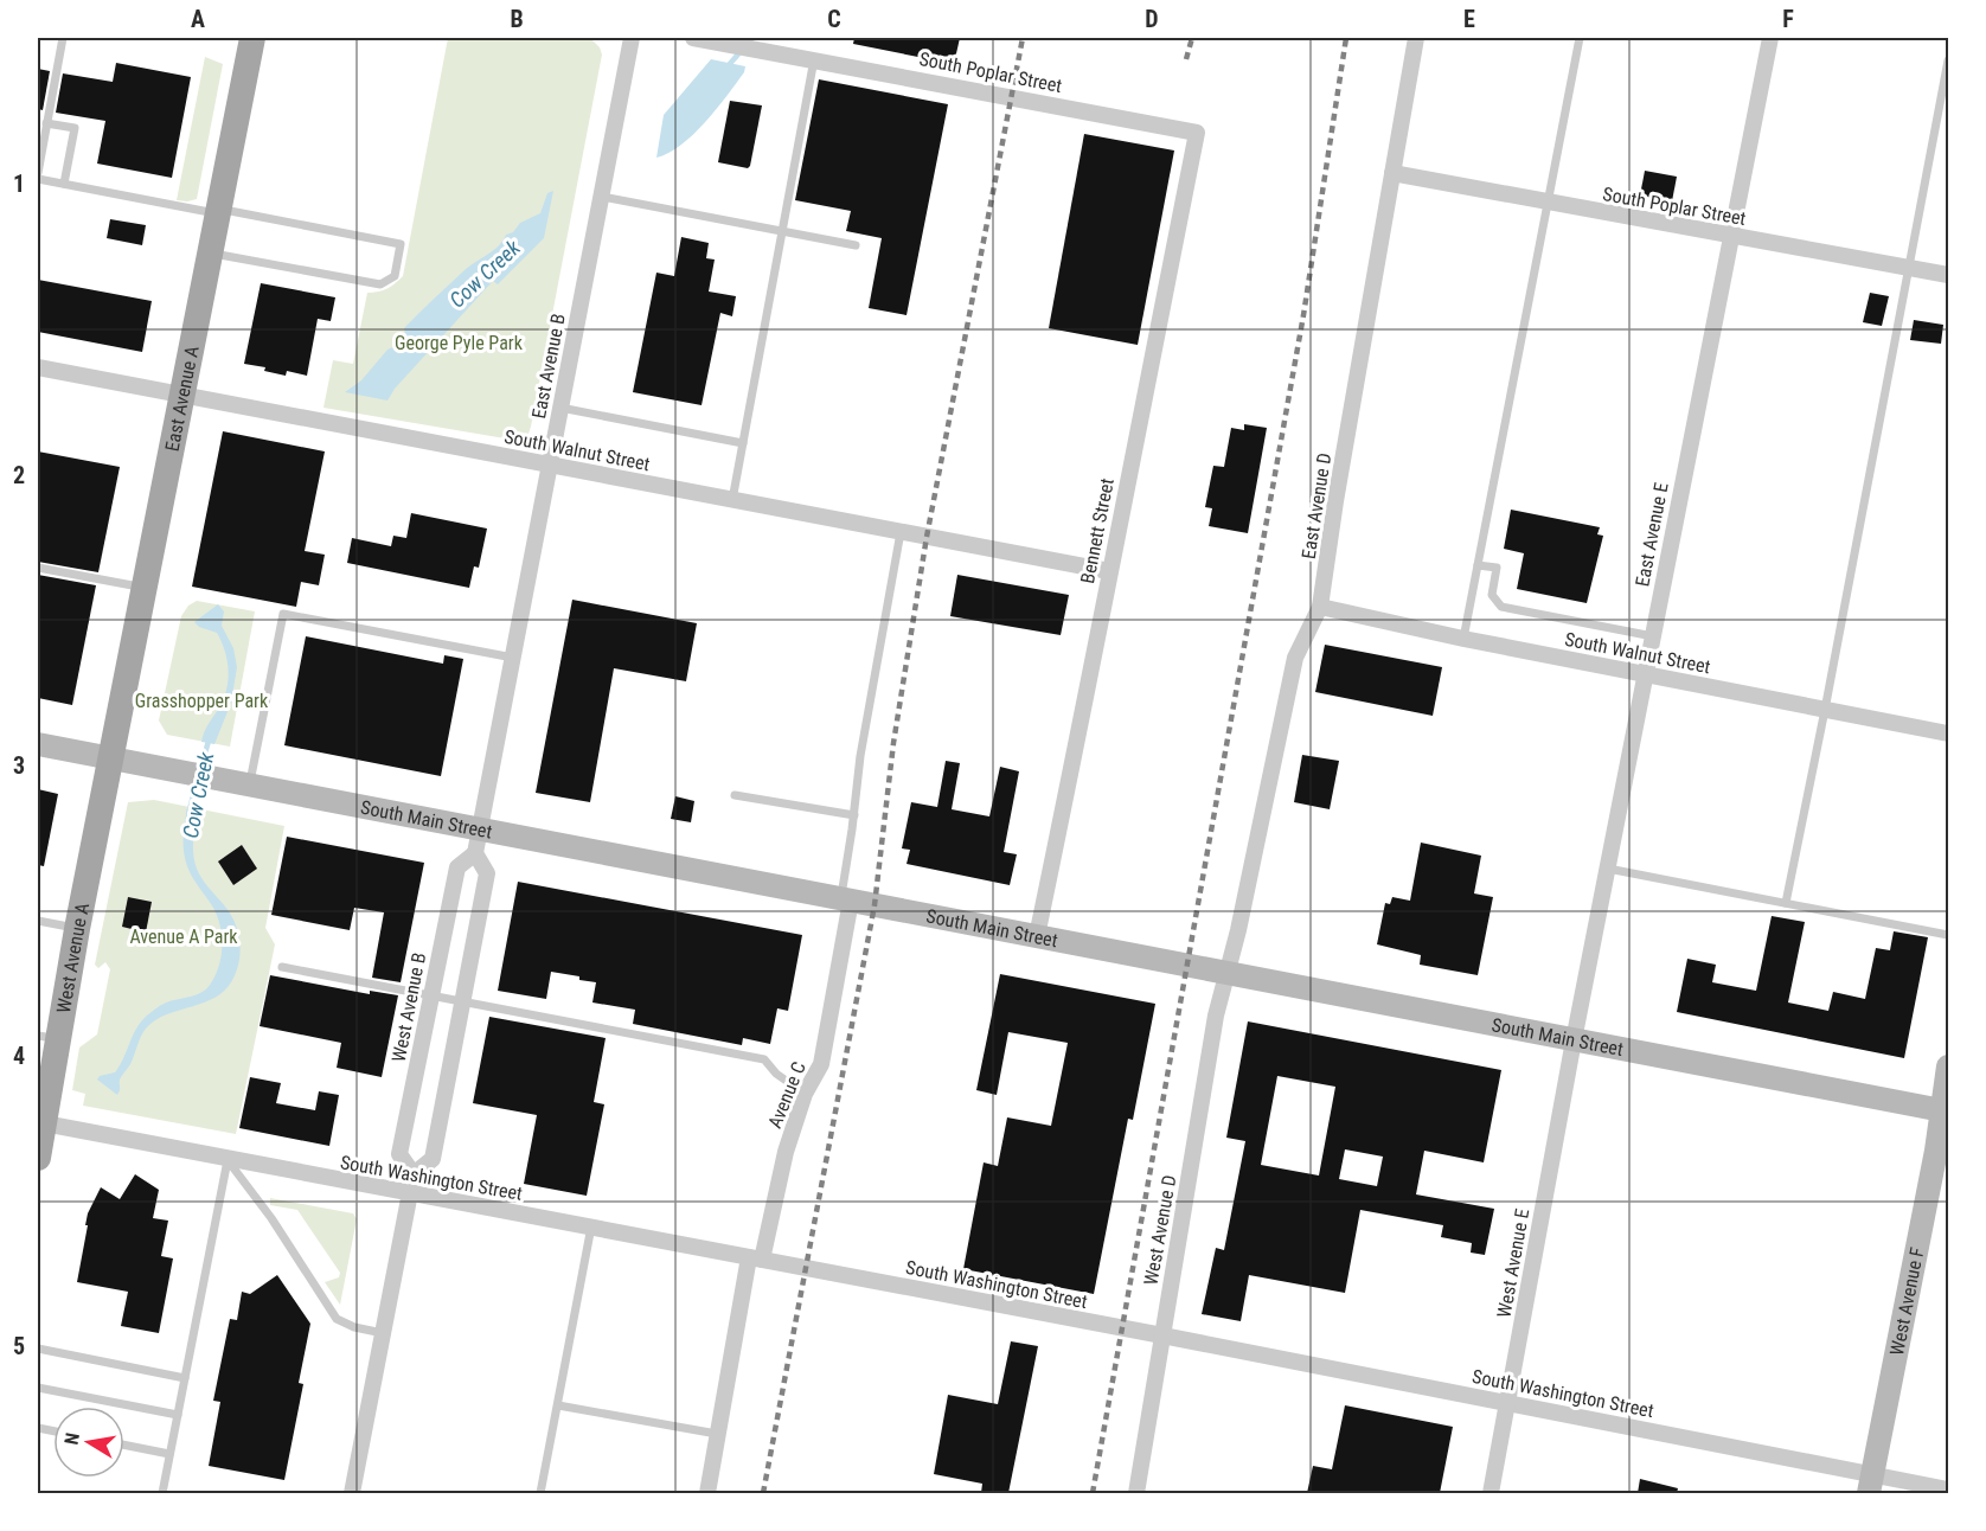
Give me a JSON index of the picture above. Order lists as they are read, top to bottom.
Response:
{
  "streets": {
    "main road": ["East Avenue A", "West Avenue A"],
    "street": [
      "South Poplar Street",
      "East Avenue B",
      "South Walnut Street",
      "East Avenue D",
      "Bennett Street",
      "East Avenue E",
      "South Main Street",
      "West Avenue B",
      "Avenue C",
      "South Washington Street",
      "West Avenue D",
      "West Avenue E",
      "West Avenue F"
    ]
  },
  "crossings": [
    ["South Poplar Street", "East Avenue D"],
    ["South Poplar Street", "Bennett Street"],
    ["South Poplar Street", "East Avenue E"],
    ["East Avenue B", "South Walnut Street"],
    ["East Avenue B", "South Main Street"],
    ["East Avenue B", "West Avenue B"],
    ["East Avenue A", "South Walnut Street"],
    ["East Avenue A", "South Main Street"],
    ["East Avenue A", "West Avenue A"],
    ["South Walnut Street", "East Avenue D"],
    ["South Walnut Street", "Bennett Street"],
    ["South Walnut Street", "East Avenue E"],
    ["East Avenue D", "South Main Street"],
    ["East Avenue D", "West Avenue D"],
    ["Bennett Street", "South Main Street"],
    ["East Avenue E", "South Main Street"],
    ["East Avenue E", "West Avenue E"],
    ["South Main Street", "West Avenue A"],
    ["South Main Street", "West Avenue B"],
    ["South Main Street", "Avenue C"],
    ["South Main Street", "West Avenue D"],
    ["South Main Street", "West Avenue E"],
    ["South Main Street", "West Avenue F"],
    ["West Avenue A", "South Washington Street"],
    ["West Avenue B", "South Washington Street"],
    ["Avenue C", "South Washington Street"],
    ["South Washington Street", "West Avenue D"],
    ["South Washington Street", "West Avenue E"],
    ["South Washington Street", "West Avenue F"]
  ],
  "water": ["Cow Creek"],
  "parks": ["George Pyle Park", "Grasshopper Park", "Avenue A Park"],
  "north": "left",
  "grid": {
    "columns": [
      "A",
      "B",
      "C",
      "D",
      "E",
      "F"
    ],
    "rows": [
      "1",
      "2",
      "3",
      "4",
      "5"
    ]
  }
}
